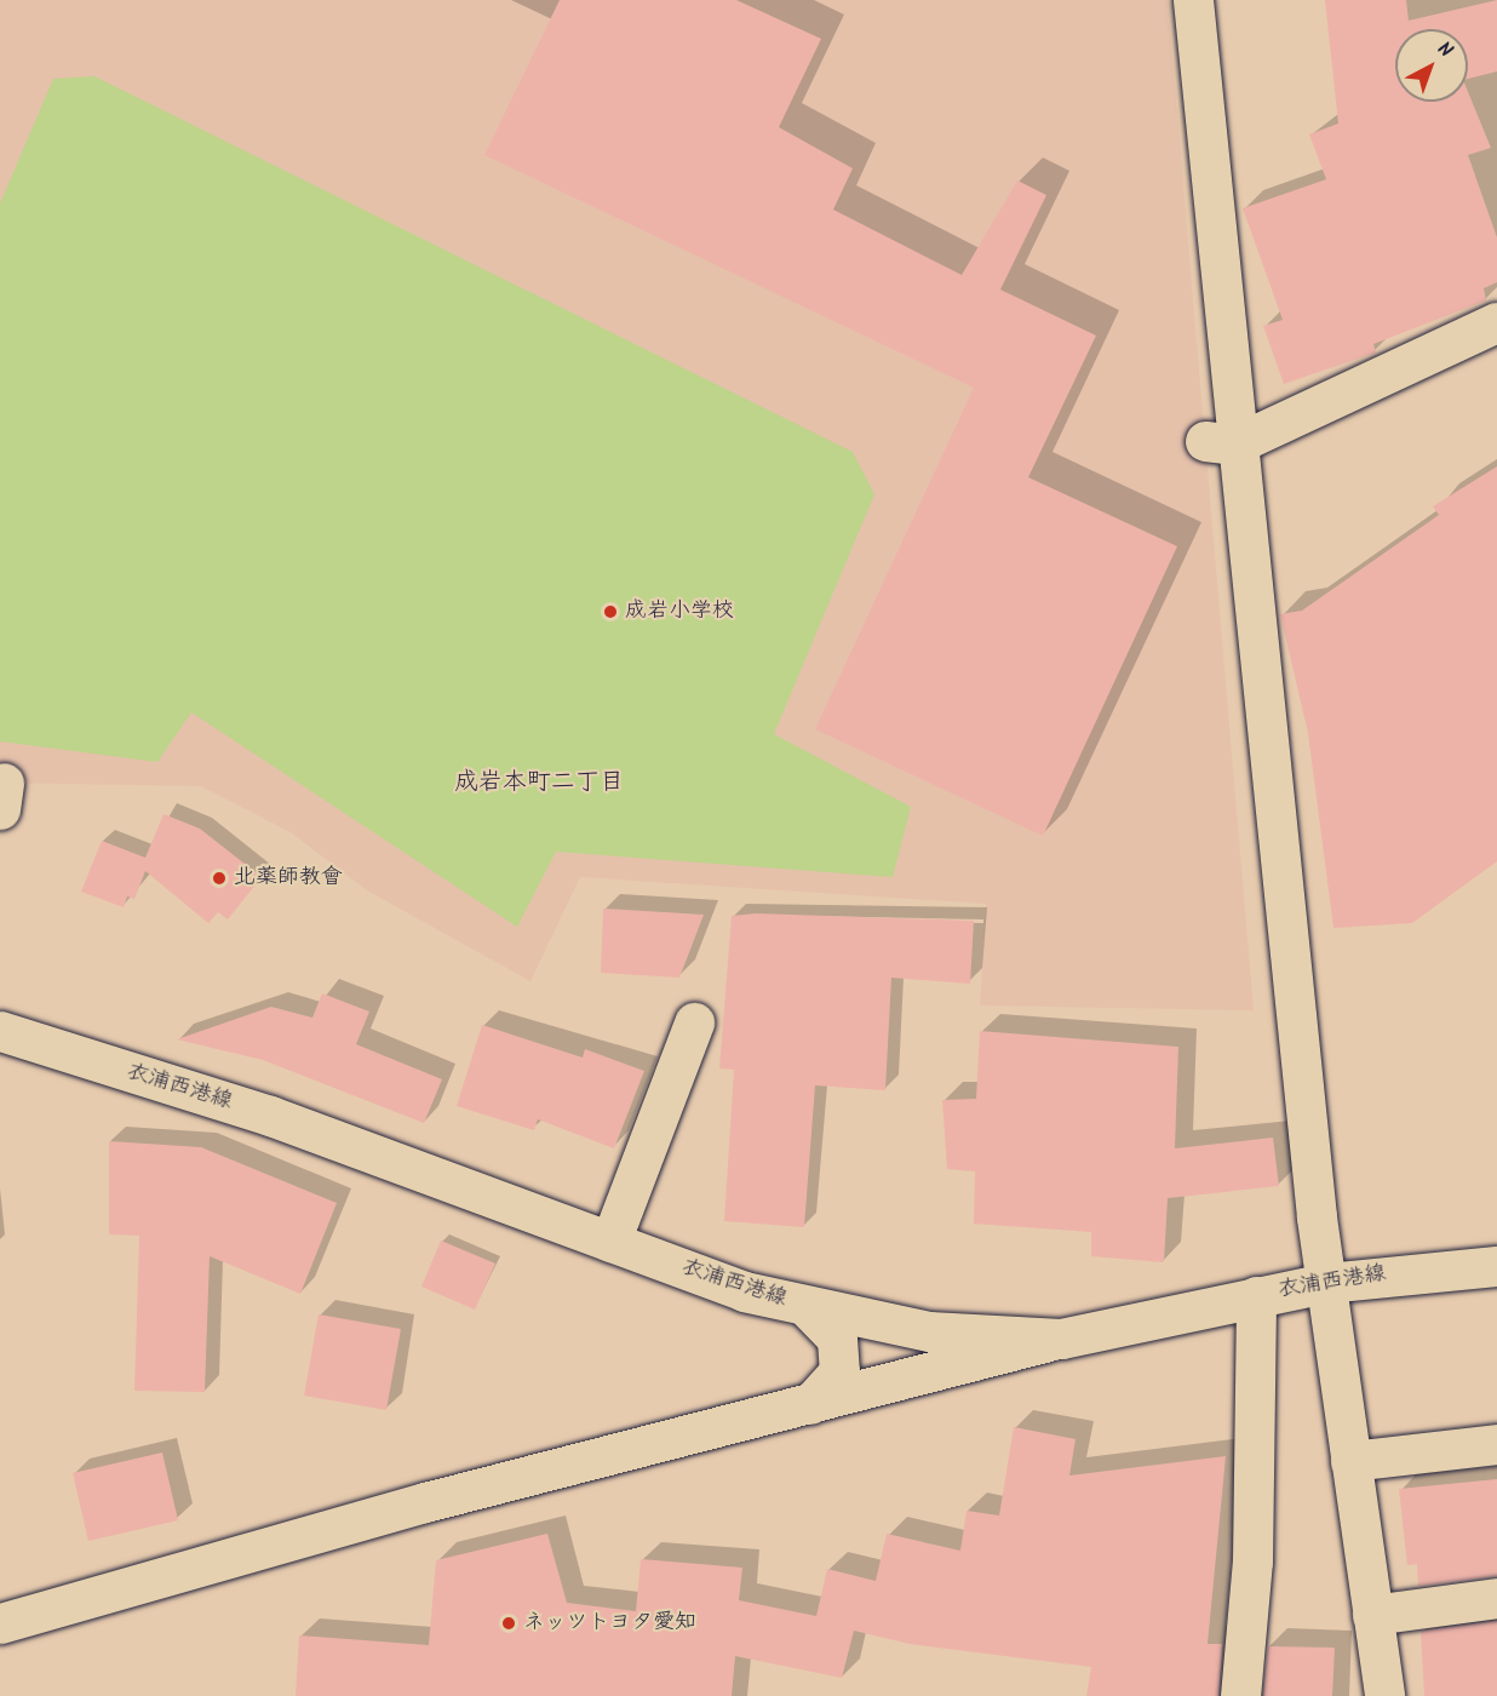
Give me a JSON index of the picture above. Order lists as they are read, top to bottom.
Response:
{
  "streets": {
    "street": ["衣浦西港線"]
  },
  "districts": ["成岩本町二丁目"],
  "places": ["成岩小学校", "北薬師教會", "ネッツトヨタ愛知"],
  "north": "top right"
}
